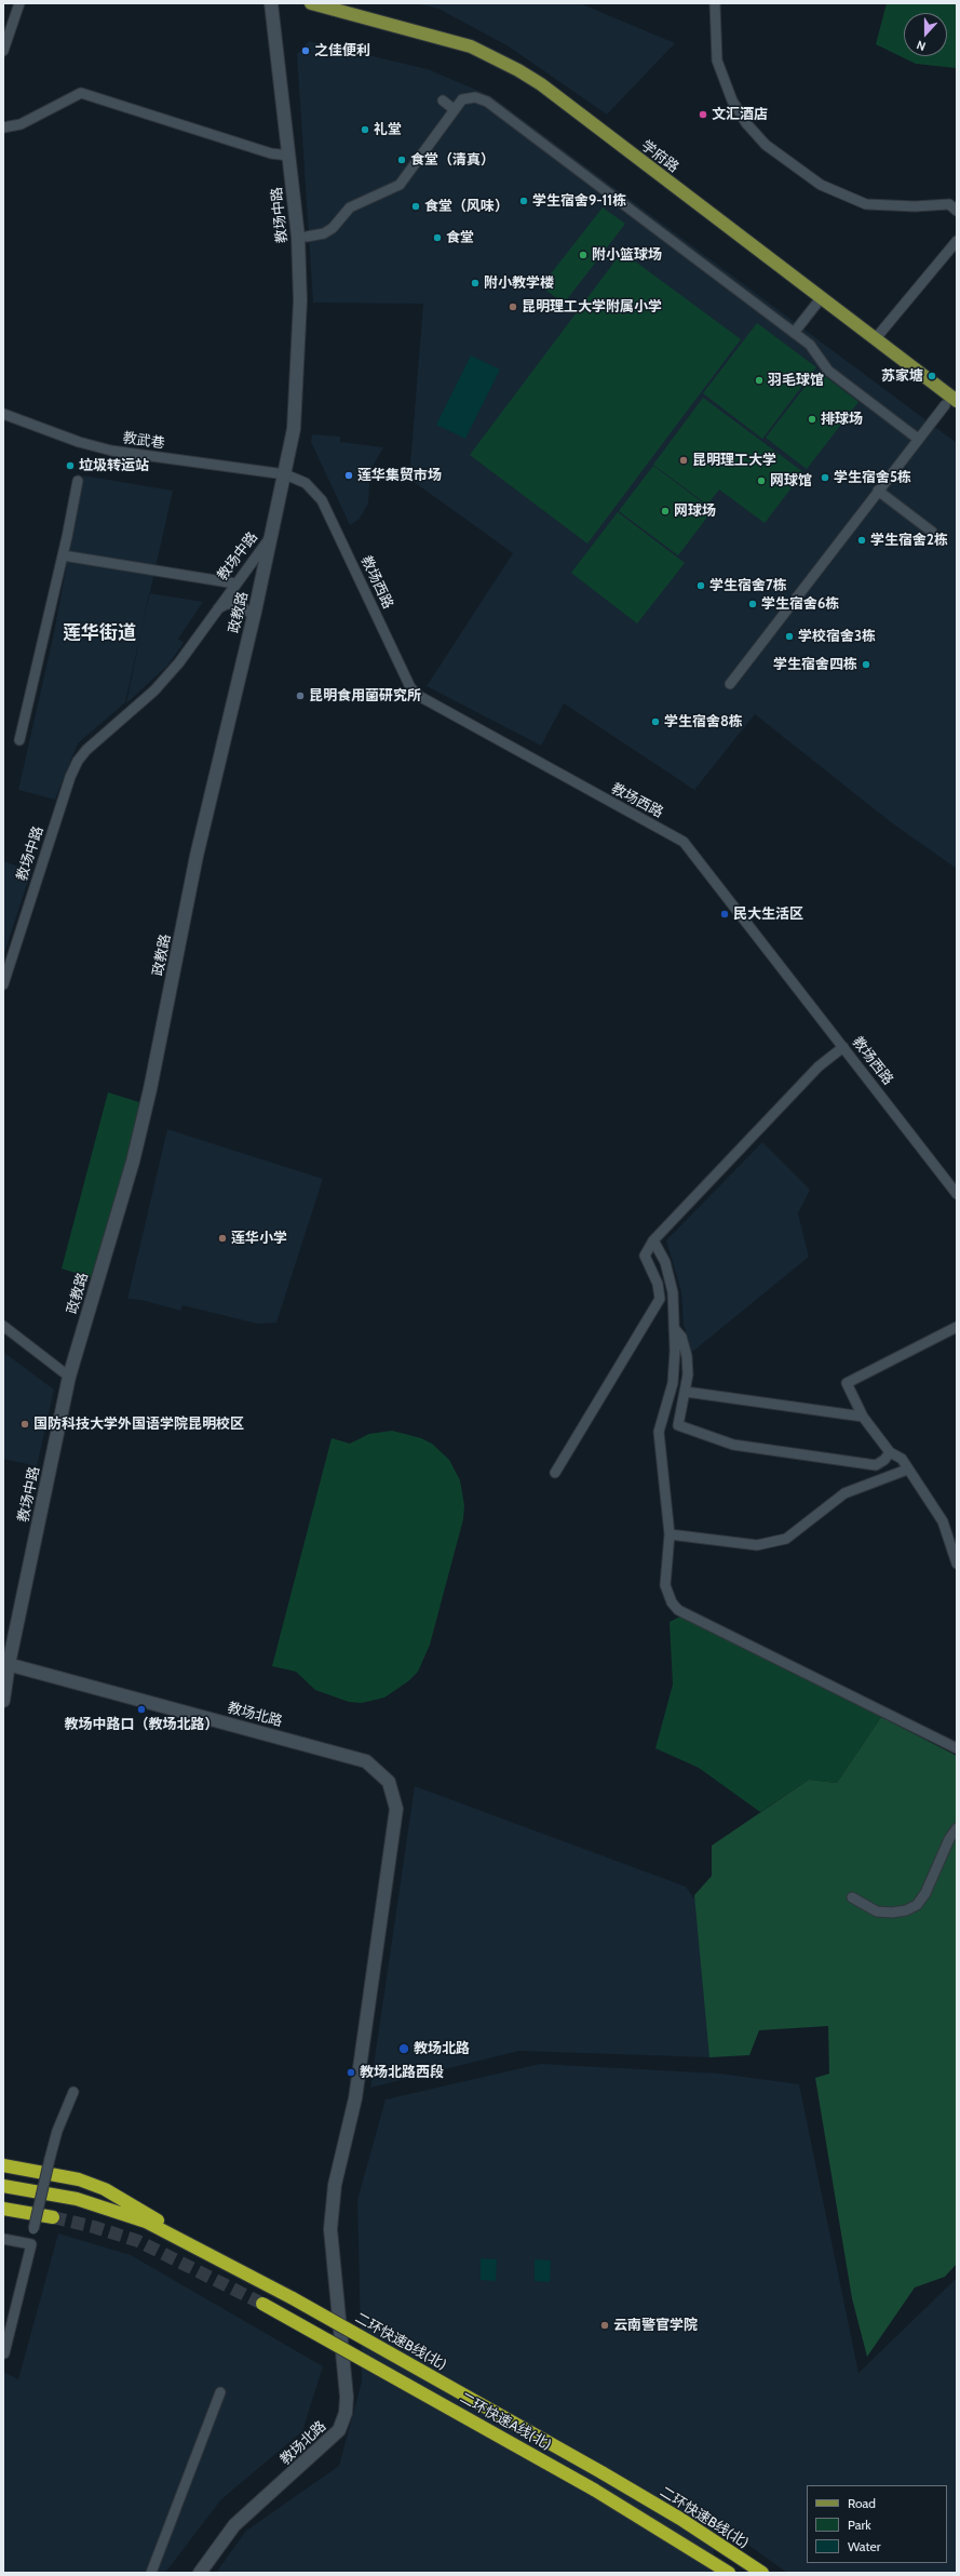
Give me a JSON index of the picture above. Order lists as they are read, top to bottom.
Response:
{
  "streets": {
    "highway": ["二环快速B线(北)", "二环快速A线(北)"],
    "main road": [
      "学府路",
      "教场中路",
      "政教路",
      "教场北路"
    ],
    "street": ["教武巷", "教场西路"]
  },
  "crossings": [
    ["教场中路", "教武巷"],
    ["教场中路", "教场西路"],
    ["教场中路", "政教路"],
    ["教场中路", "教场北路"],
    ["教武巷", "教场西路"]
  ],
  "districts": ["莲华街道"],
  "places": [
    "之佳便利",
    "文汇酒店",
    "礼堂",
    "食堂（清真）",
    "学生宿舍9-11栋",
    "食堂（风味）",
    "食堂",
    "附小篮球场",
    "附小教学楼",
    "昆明理工大学附属小学",
    "苏家塘",
    "羽毛球馆",
    "排球场",
    "昆明理工大学",
    "垃圾转运站",
    "莲华集贸市场",
    "学生宿舍5栋",
    "网球馆",
    "网球场",
    "学生宿舍2栋",
    "学生宿舍7栋",
    "学生宿舍6栋",
    "学校宿舍3栋",
    "学生宿舍四栋",
    "昆明食用菌研究所",
    "学生宿舍8栋",
    "民大生活区",
    "莲华小学",
    "国防科技大学外国语学院昆明校区",
    "教场中路口（教场北路）",
    "教场北路",
    "教场北路西段",
    "云南警官学院"
  ],
  "legend": ["Road", "Park", "Water"],
  "north": "bottom"
}
